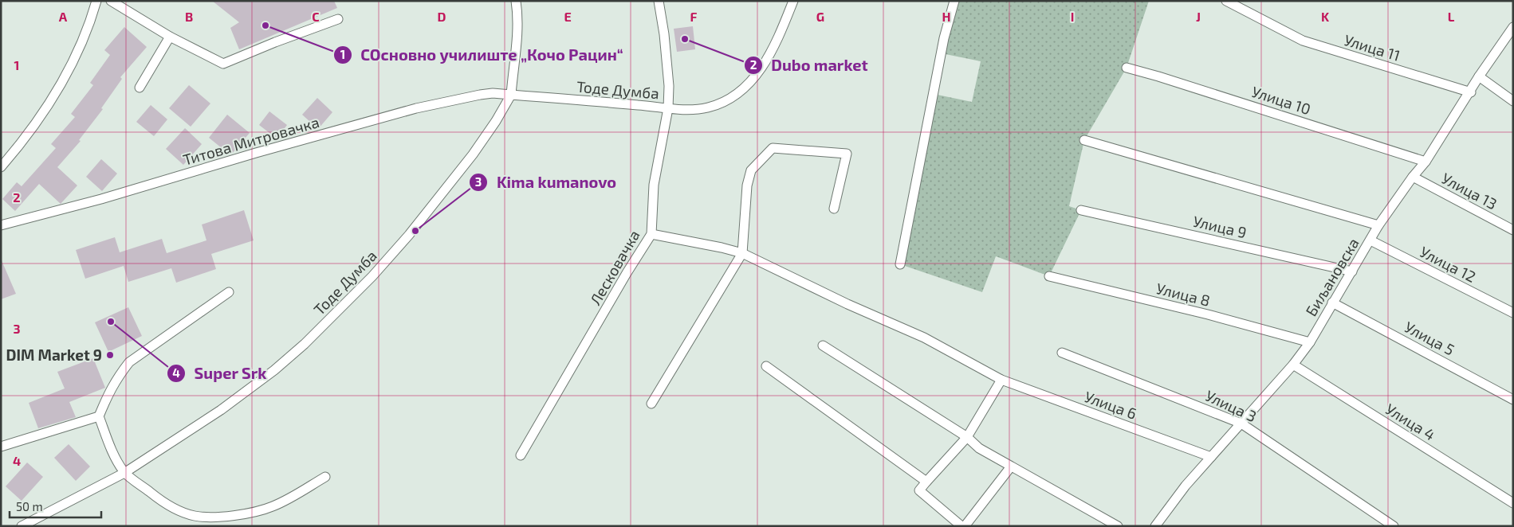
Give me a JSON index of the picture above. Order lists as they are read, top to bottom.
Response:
{
  "streets": {
    "street": [
      "Улица 11",
      "Тоде Думба",
      "Улица 10",
      "Титова Митровачка",
      "Улица 13",
      "Улица 9",
      "Улица 12",
      "Лесковачка",
      "Биљановска",
      "Улица 8",
      "Улица 5",
      "Улица 6",
      "Улица 3",
      "Улица 4"
    ]
  },
  "crossings": [
    ["Улица 11", "Биљановска"],
    ["Тоде Думба", "Титова Митровачка"],
    ["Тоде Думба", "Лесковачка"],
    ["Улица 10", "Биљановска"],
    ["Улица 13", "Биљановска"],
    ["Улица 9", "Биљановска"],
    ["Улица 12", "Биљановска"],
    ["Лесковачка", "Улица 6"],
    ["Биљановска", "Улица 8"],
    ["Биљановска", "Улица 5"],
    ["Биљановска", "Улица 6"],
    ["Биљановска", "Улица 3"],
    ["Биљановска", "Улица 4"]
  ],
  "places": [
    "СОсновно училиште „Кочо Рацин“",
    "Dubo market",
    "Kima kumanovo",
    "Super Srk",
    "DIM Market 9"
  ],
  "scale_bar": "50 m",
  "grid": {
    "columns": [
      "A",
      "B",
      "C",
      "D",
      "E",
      "F",
      "G",
      "H",
      "I",
      "J",
      "K",
      "L"
    ],
    "rows": [
      "1",
      "2",
      "3",
      "4"
    ]
  }
}
